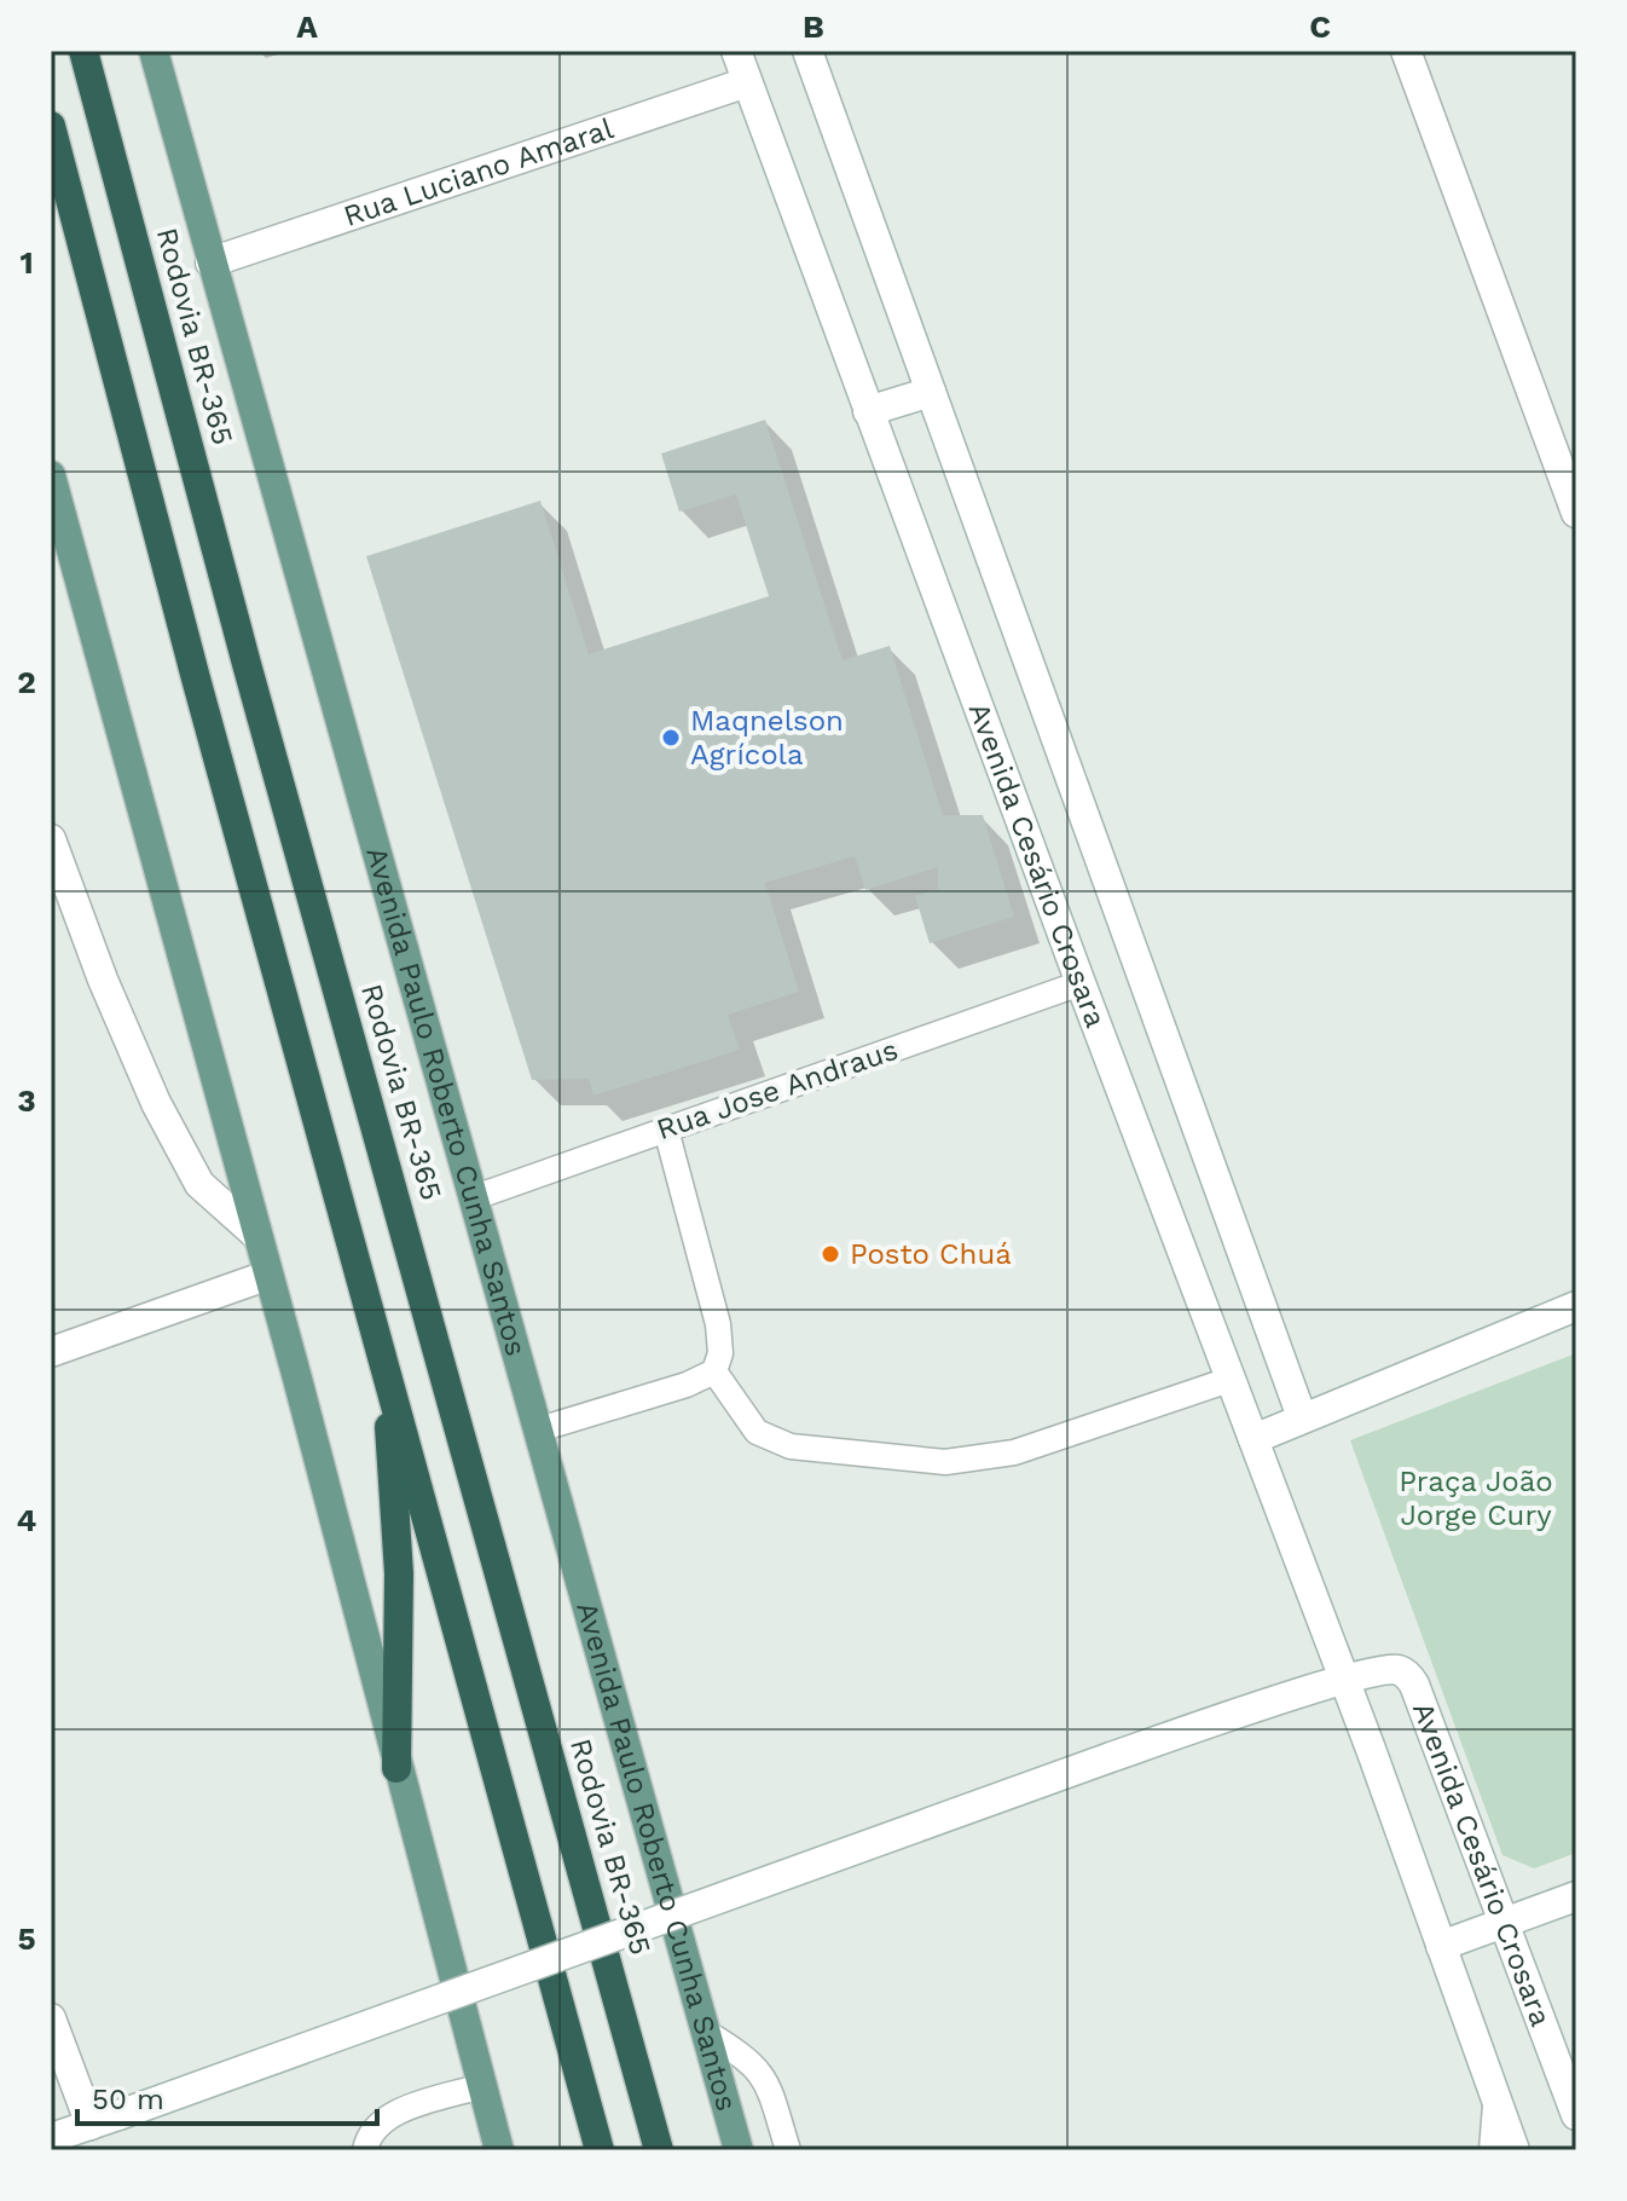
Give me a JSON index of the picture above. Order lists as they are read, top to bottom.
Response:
{
  "streets": {
    "highway": ["Rodovia BR-365"],
    "main road": ["Rua Luciano Amaral", "Avenida Cesário Crosara", "Avenida Paulo Roberto Cunha Santos"],
    "lane": ["Rua Jose Andraus"]
  },
  "crossings": [
    ["Rua Luciano Amaral", "Avenida Cesário Crosara"],
    ["Rua Luciano Amaral", "Avenida Paulo Roberto Cunha Santos"],
    ["Avenida Cesário Crosara", "Rua Jose Andraus"],
    ["Rua Jose Andraus", "Avenida Paulo Roberto Cunha Santos"]
  ],
  "parks": ["Praça João Jorge Cury"],
  "places": ["Maqnelson Agrícola", "Posto Chuá"],
  "scale_bar": "50 m",
  "grid": {
    "columns": ["A", "B", "C"],
    "rows": [
      "1",
      "2",
      "3",
      "4",
      "5"
    ]
  }
}
